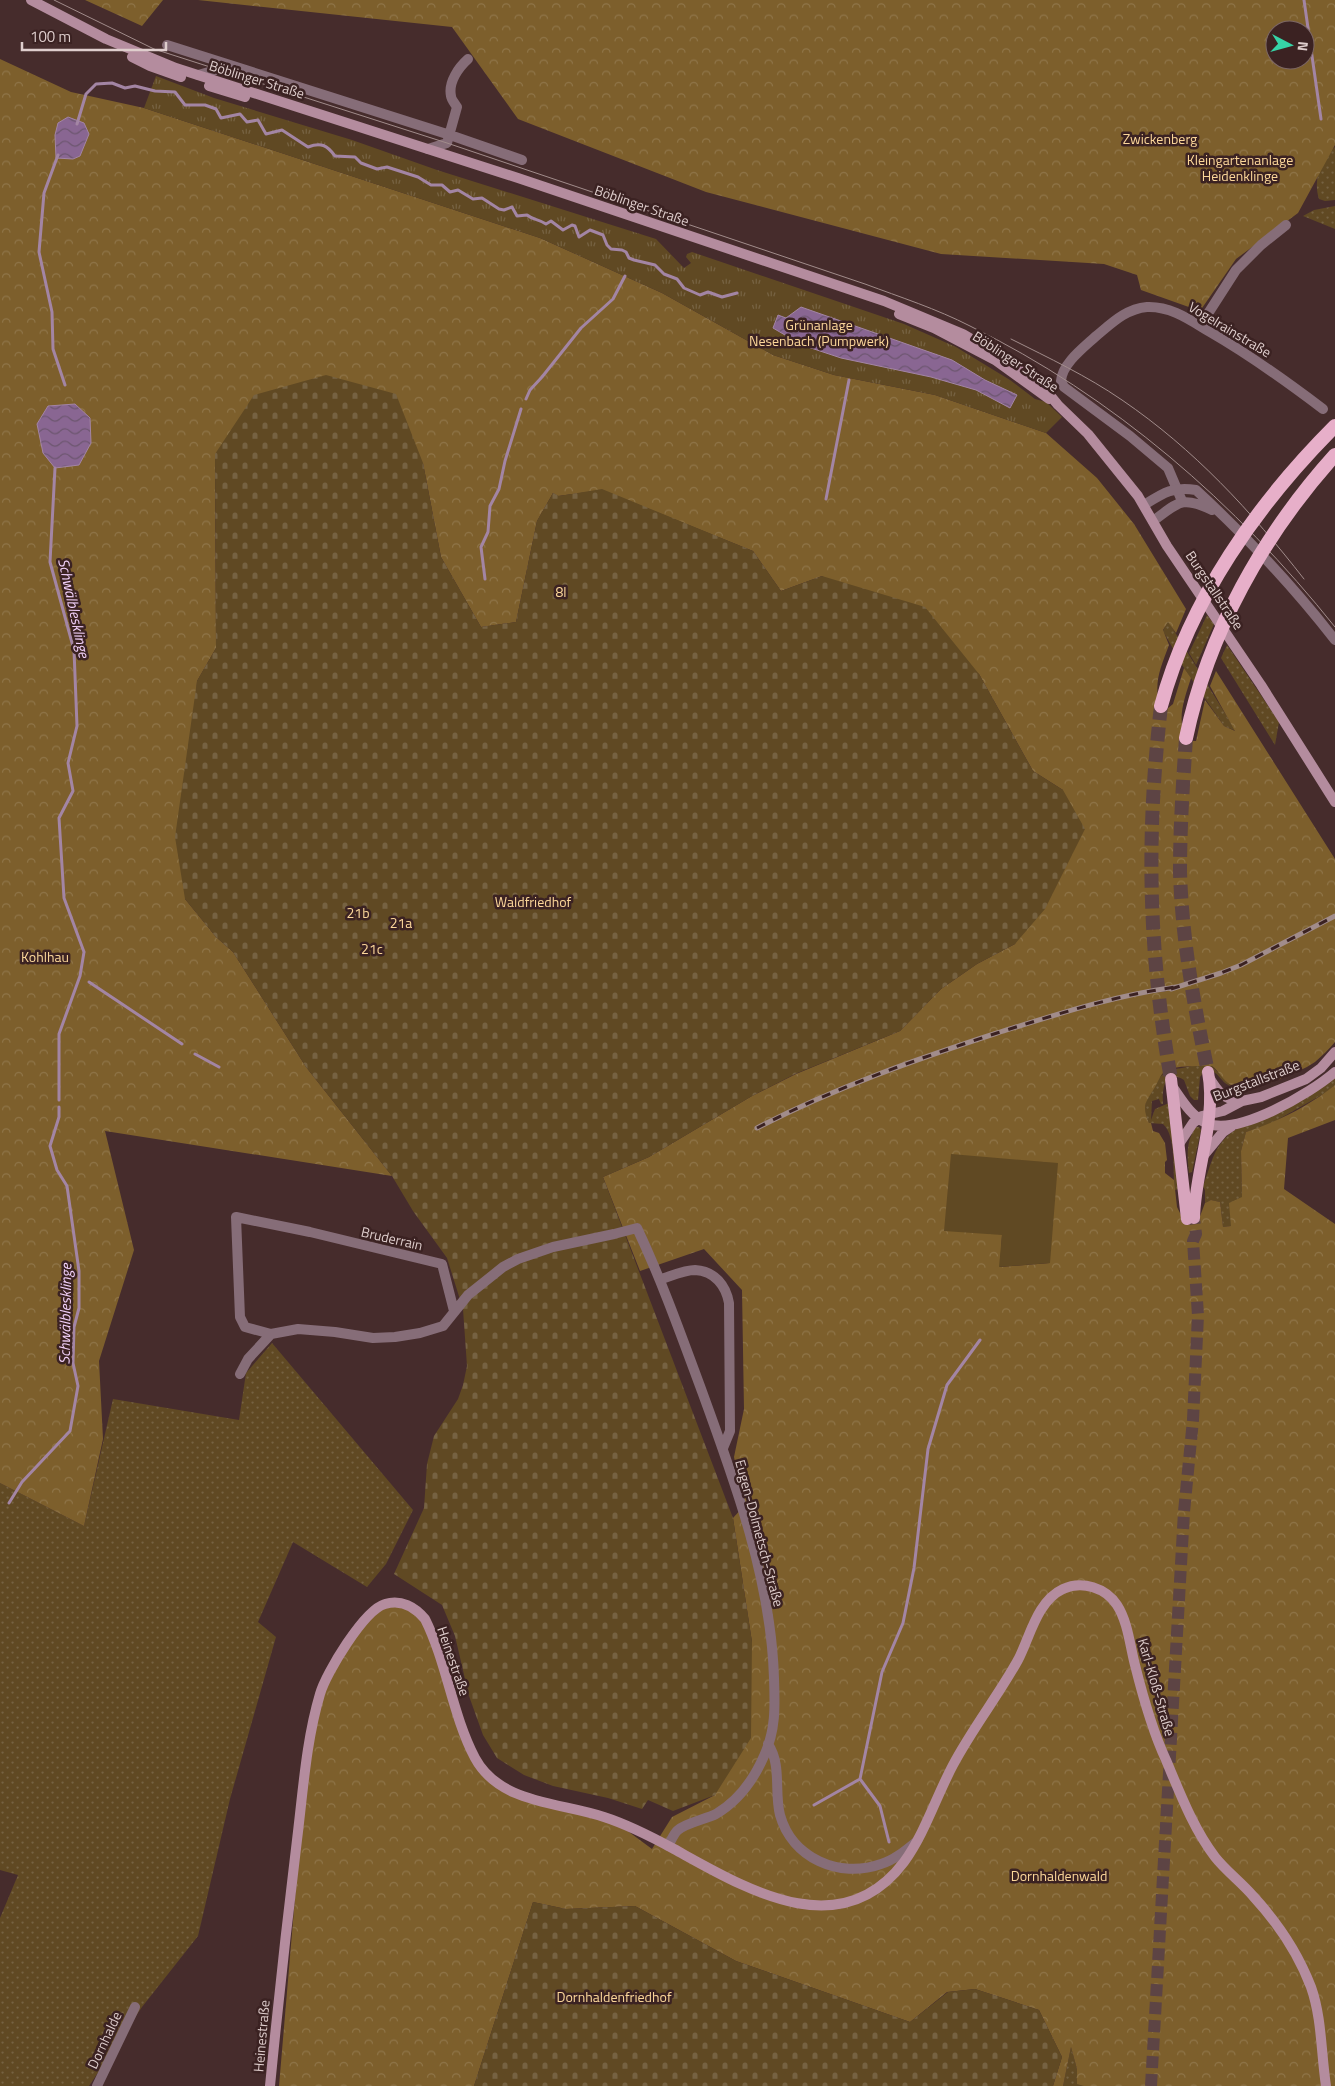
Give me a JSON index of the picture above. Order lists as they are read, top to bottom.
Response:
{
  "streets": {
    "main road": [
      "Böblinger Straße",
      "Burgstallstraße",
      "Heinestraße",
      "Karl-Kloß-Straße"
    ],
    "street": [
      "Vogelrainstraße",
      "Bruderrain",
      "Eugen-Dolmetsch-Straße",
      "Dornhalde"
    ]
  },
  "crossings": [
    ["Böblinger Straße", "Vogelrainstraße"],
    ["Böblinger Straße", "Burgstallstraße"],
    ["Bruderrain", "Eugen-Dolmetsch-Straße"],
    ["Eugen-Dolmetsch-Straße", "Heinestraße"],
    ["Heinestraße", "Karl-Kloß-Straße"]
  ],
  "water": ["Schwälblesklinge"],
  "parks": [
    "Zwickenberg",
    "Kleingartenanlage Heidenklinge",
    "Grünanlage Nesenbach (Pumpwerk)",
    "8l",
    "Waldfriedhof",
    "21b",
    "21a",
    "21c",
    "Kohlhau",
    "Dornhaldenwald",
    "Dornhaldenfriedhof"
  ],
  "scale_bar": "100 m",
  "north": "right"
}
